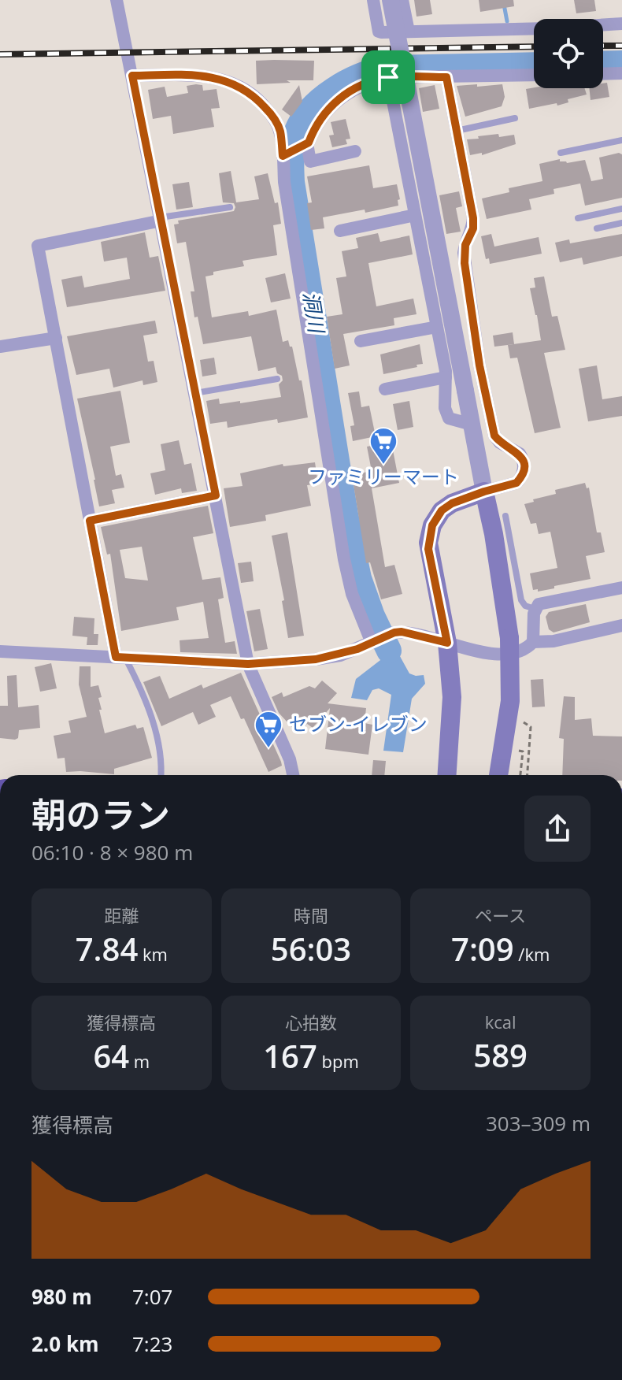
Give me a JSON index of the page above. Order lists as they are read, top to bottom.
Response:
{
  "water": ["洞川"],
  "places": {
    "supermarket": ["ファミリーマート", "セブン-イレブン"]
  },
  "page": {
    "heading": ["朝のラン", "06:10 · 8 × 980 m"],
    "stats": [
      ["距離", "7.84 km"],
      ["時間", "56:03"],
      ["ペース", "7:09 /km"],
      ["獲得標高", "64 m"],
      ["心拍数", "167 bpm"],
      ["kcal", "589"]
    ],
    "chart": ["獲得標高", "303–309 m"],
    "list": [
      {
        "name": "980 m",
        "note": "7:07"
      },
      {
        "name": "2.0 km",
        "note": "7:23"
      }
    ]
  }
}
